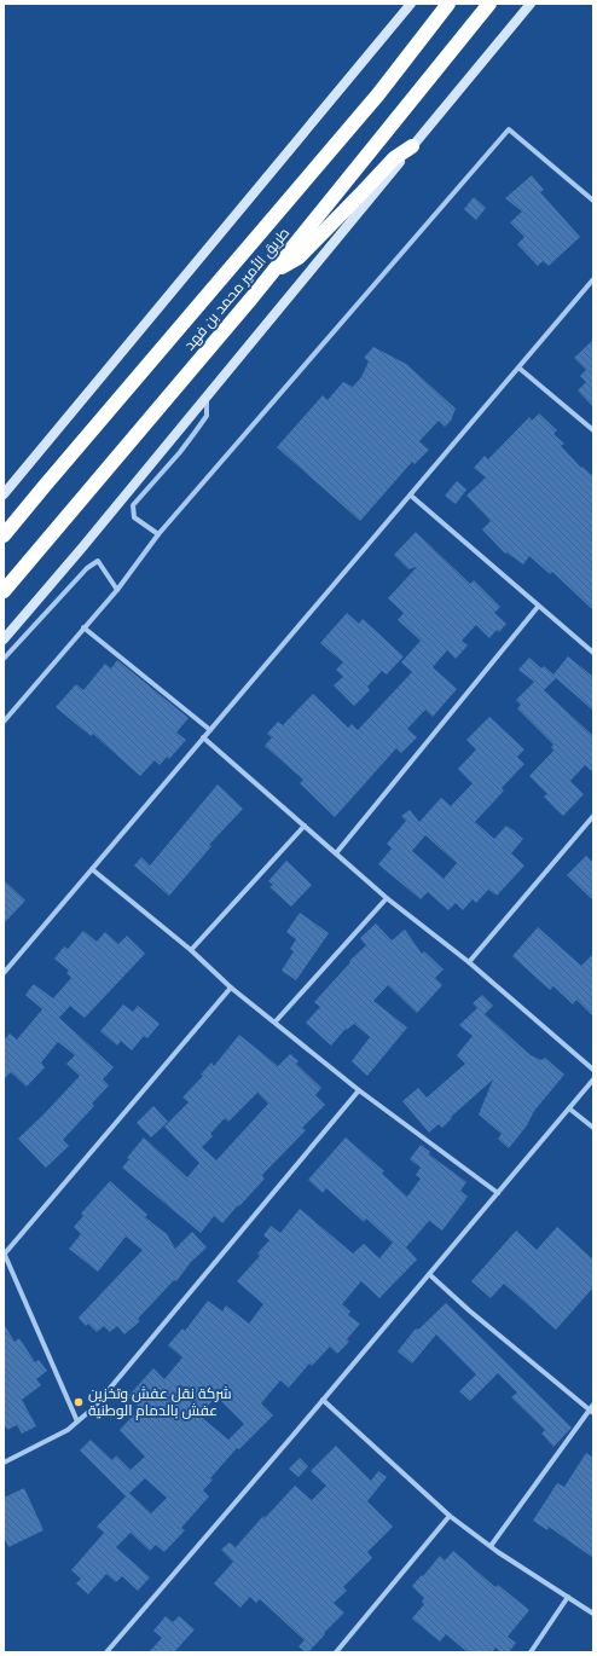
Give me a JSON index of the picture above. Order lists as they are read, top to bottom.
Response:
{
  "streets": {
    "highway": ["طريق الأمير محمد بن فهد"]
  },
  "places": ["شركة نقل عفش وتخزين عفش بالدمام الوطنية"]
}
